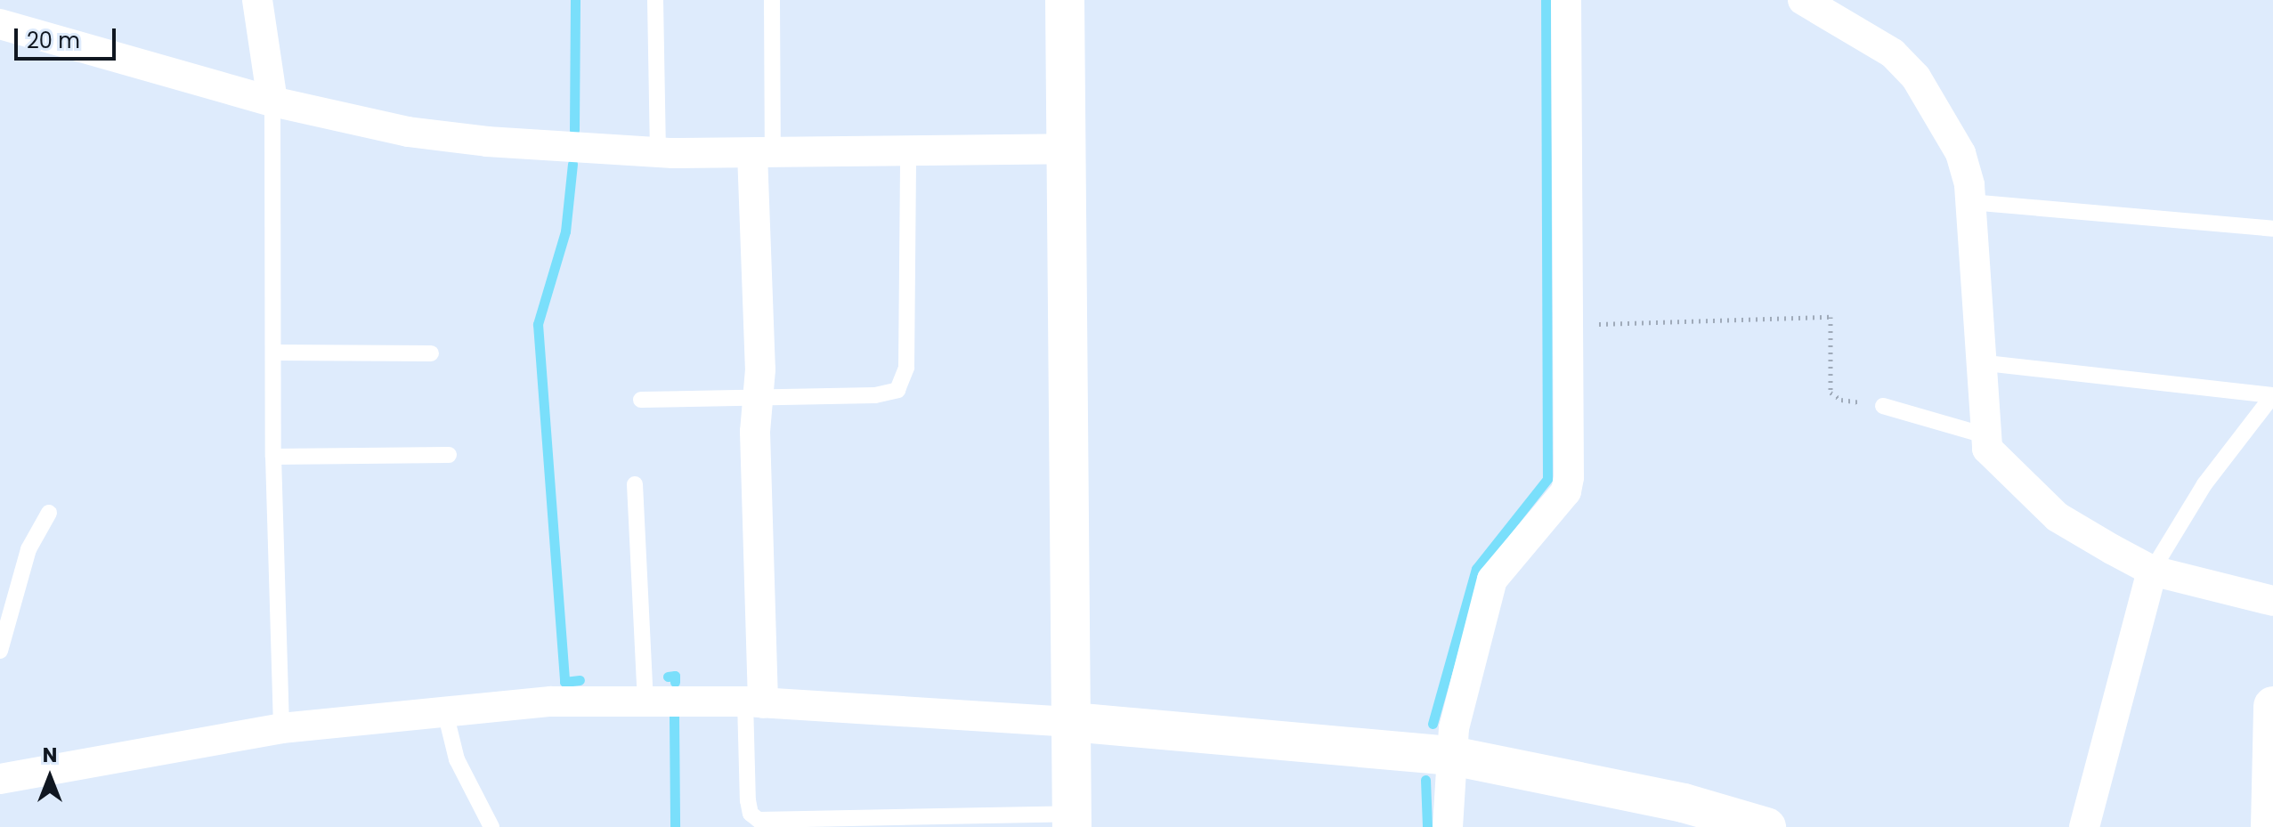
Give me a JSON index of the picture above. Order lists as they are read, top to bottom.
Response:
{
  "scale_bar": "20 m",
  "north": "top"
}
